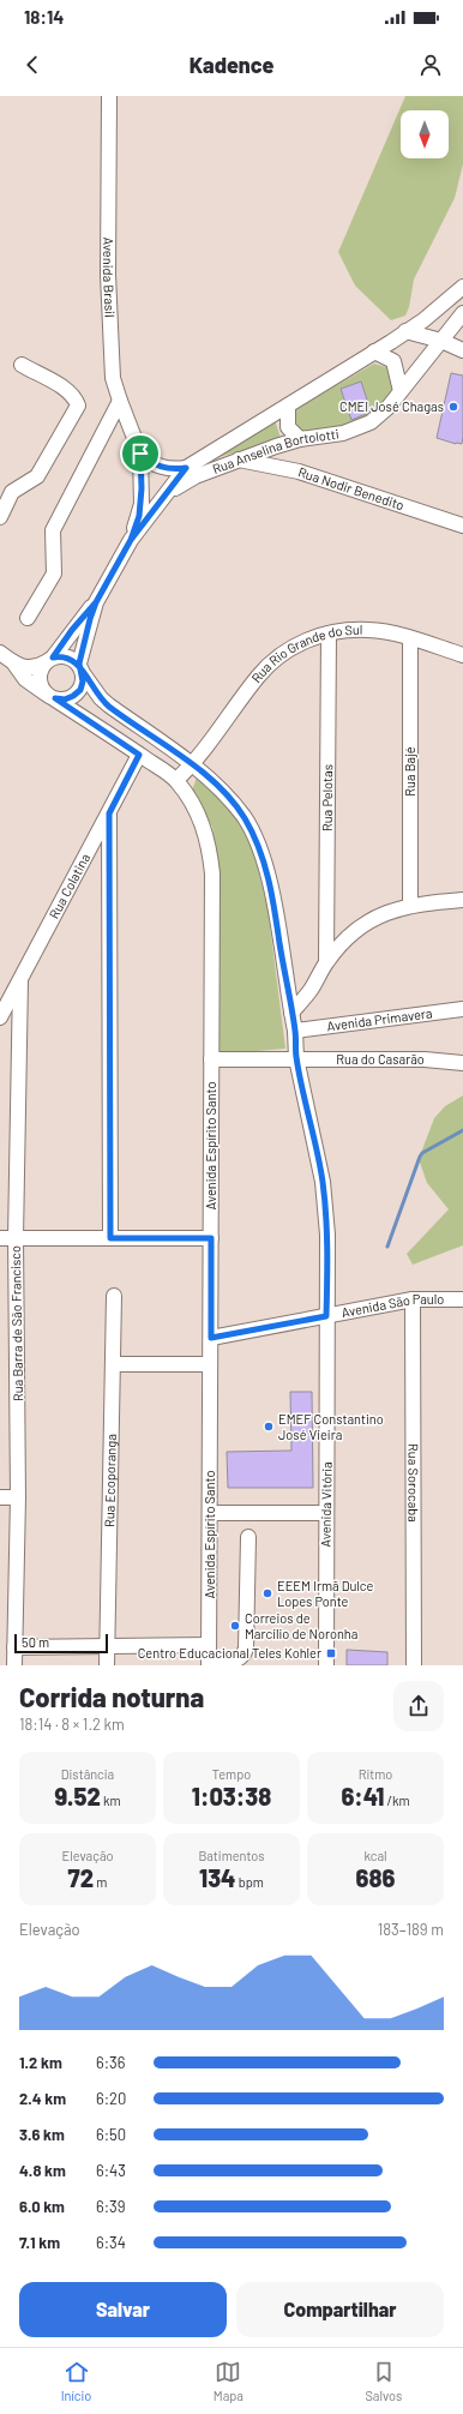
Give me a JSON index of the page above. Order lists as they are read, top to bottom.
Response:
{
  "streets": {
    "street": [
      "Avenida Brasil",
      "Rua Anselina Bortolotti",
      "Rua Nodir Benedito",
      "Rua Rio Grande do Sul",
      "Rua Bajé",
      "Rua Pelotas",
      "Rua Colatina",
      "Avenida Primavera",
      "Rua do Casarão",
      "Avenida Espírito Santo",
      "Avenida São Paulo",
      "Rua Barra de São Francisco",
      "Rua Ecoporanga",
      "Rua Sorocaba",
      "Avenida Vitória"
    ]
  },
  "crossings": [
    ["Rua Anselina Bortolotti", "Rua Nodir Benedito"],
    ["Rua Rio Grande do Sul", "Rua Bajé"],
    ["Rua Rio Grande do Sul", "Rua Pelotas"],
    ["Rua Rio Grande do Sul", "Avenida Vitória"],
    ["Rua Colatina", "Avenida Espírito Santo"],
    ["Rua Colatina", "Rua Barra de São Francisco"],
    ["Avenida Primavera", "Avenida Vitória"],
    ["Rua do Casarão", "Avenida Vitória"],
    ["Avenida Espírito Santo", "Avenida São Paulo"],
    ["Avenida Espírito Santo", "Avenida Vitória"],
    ["Avenida São Paulo", "Rua Sorocaba"],
    ["Avenida São Paulo", "Avenida Vitória"]
  ],
  "places": {
    "other": [
      "CMEI José Chagas",
      "EMEF Constantino José Vieira",
      "EEEM Irmã Dulce Lopes Ponte",
      "Correios de Marcilio de Noronha"
    ],
    "transit": ["Centro Educacional Teles Kohler"]
  },
  "scale_bar": "50 m",
  "north": "bottom",
  "page": {
    "status": "18:14",
    "header": "Kadence",
    "scale": "50 m",
    "heading": ["Corrida noturna", "18:14 · 8 × 1.2 km"],
    "stats": [
      ["Distância", "9.52 km"],
      ["Tempo", "1:03:38"],
      ["Ritmo", "6:41 /km"],
      ["Elevação", "72 m"],
      ["Batimentos", "134 bpm"],
      ["kcal", "686"]
    ],
    "chart": ["Elevação", "183–189 m"],
    "list": [
      {
        "name": "1.2 km",
        "note": "6:36"
      },
      {
        "name": "2.4 km",
        "note": "6:20"
      },
      {
        "name": "3.6 km",
        "note": "6:50"
      },
      {
        "name": "4.8 km",
        "note": "6:43"
      },
      {
        "name": "6.0 km",
        "note": "6:39"
      },
      {
        "name": "7.1 km",
        "note": "6:34"
      }
    ],
    "buttons": ["Salvar", "Compartilhar"],
    "tabs": ["Início", "Mapa", "Salvos"]
  }
}
